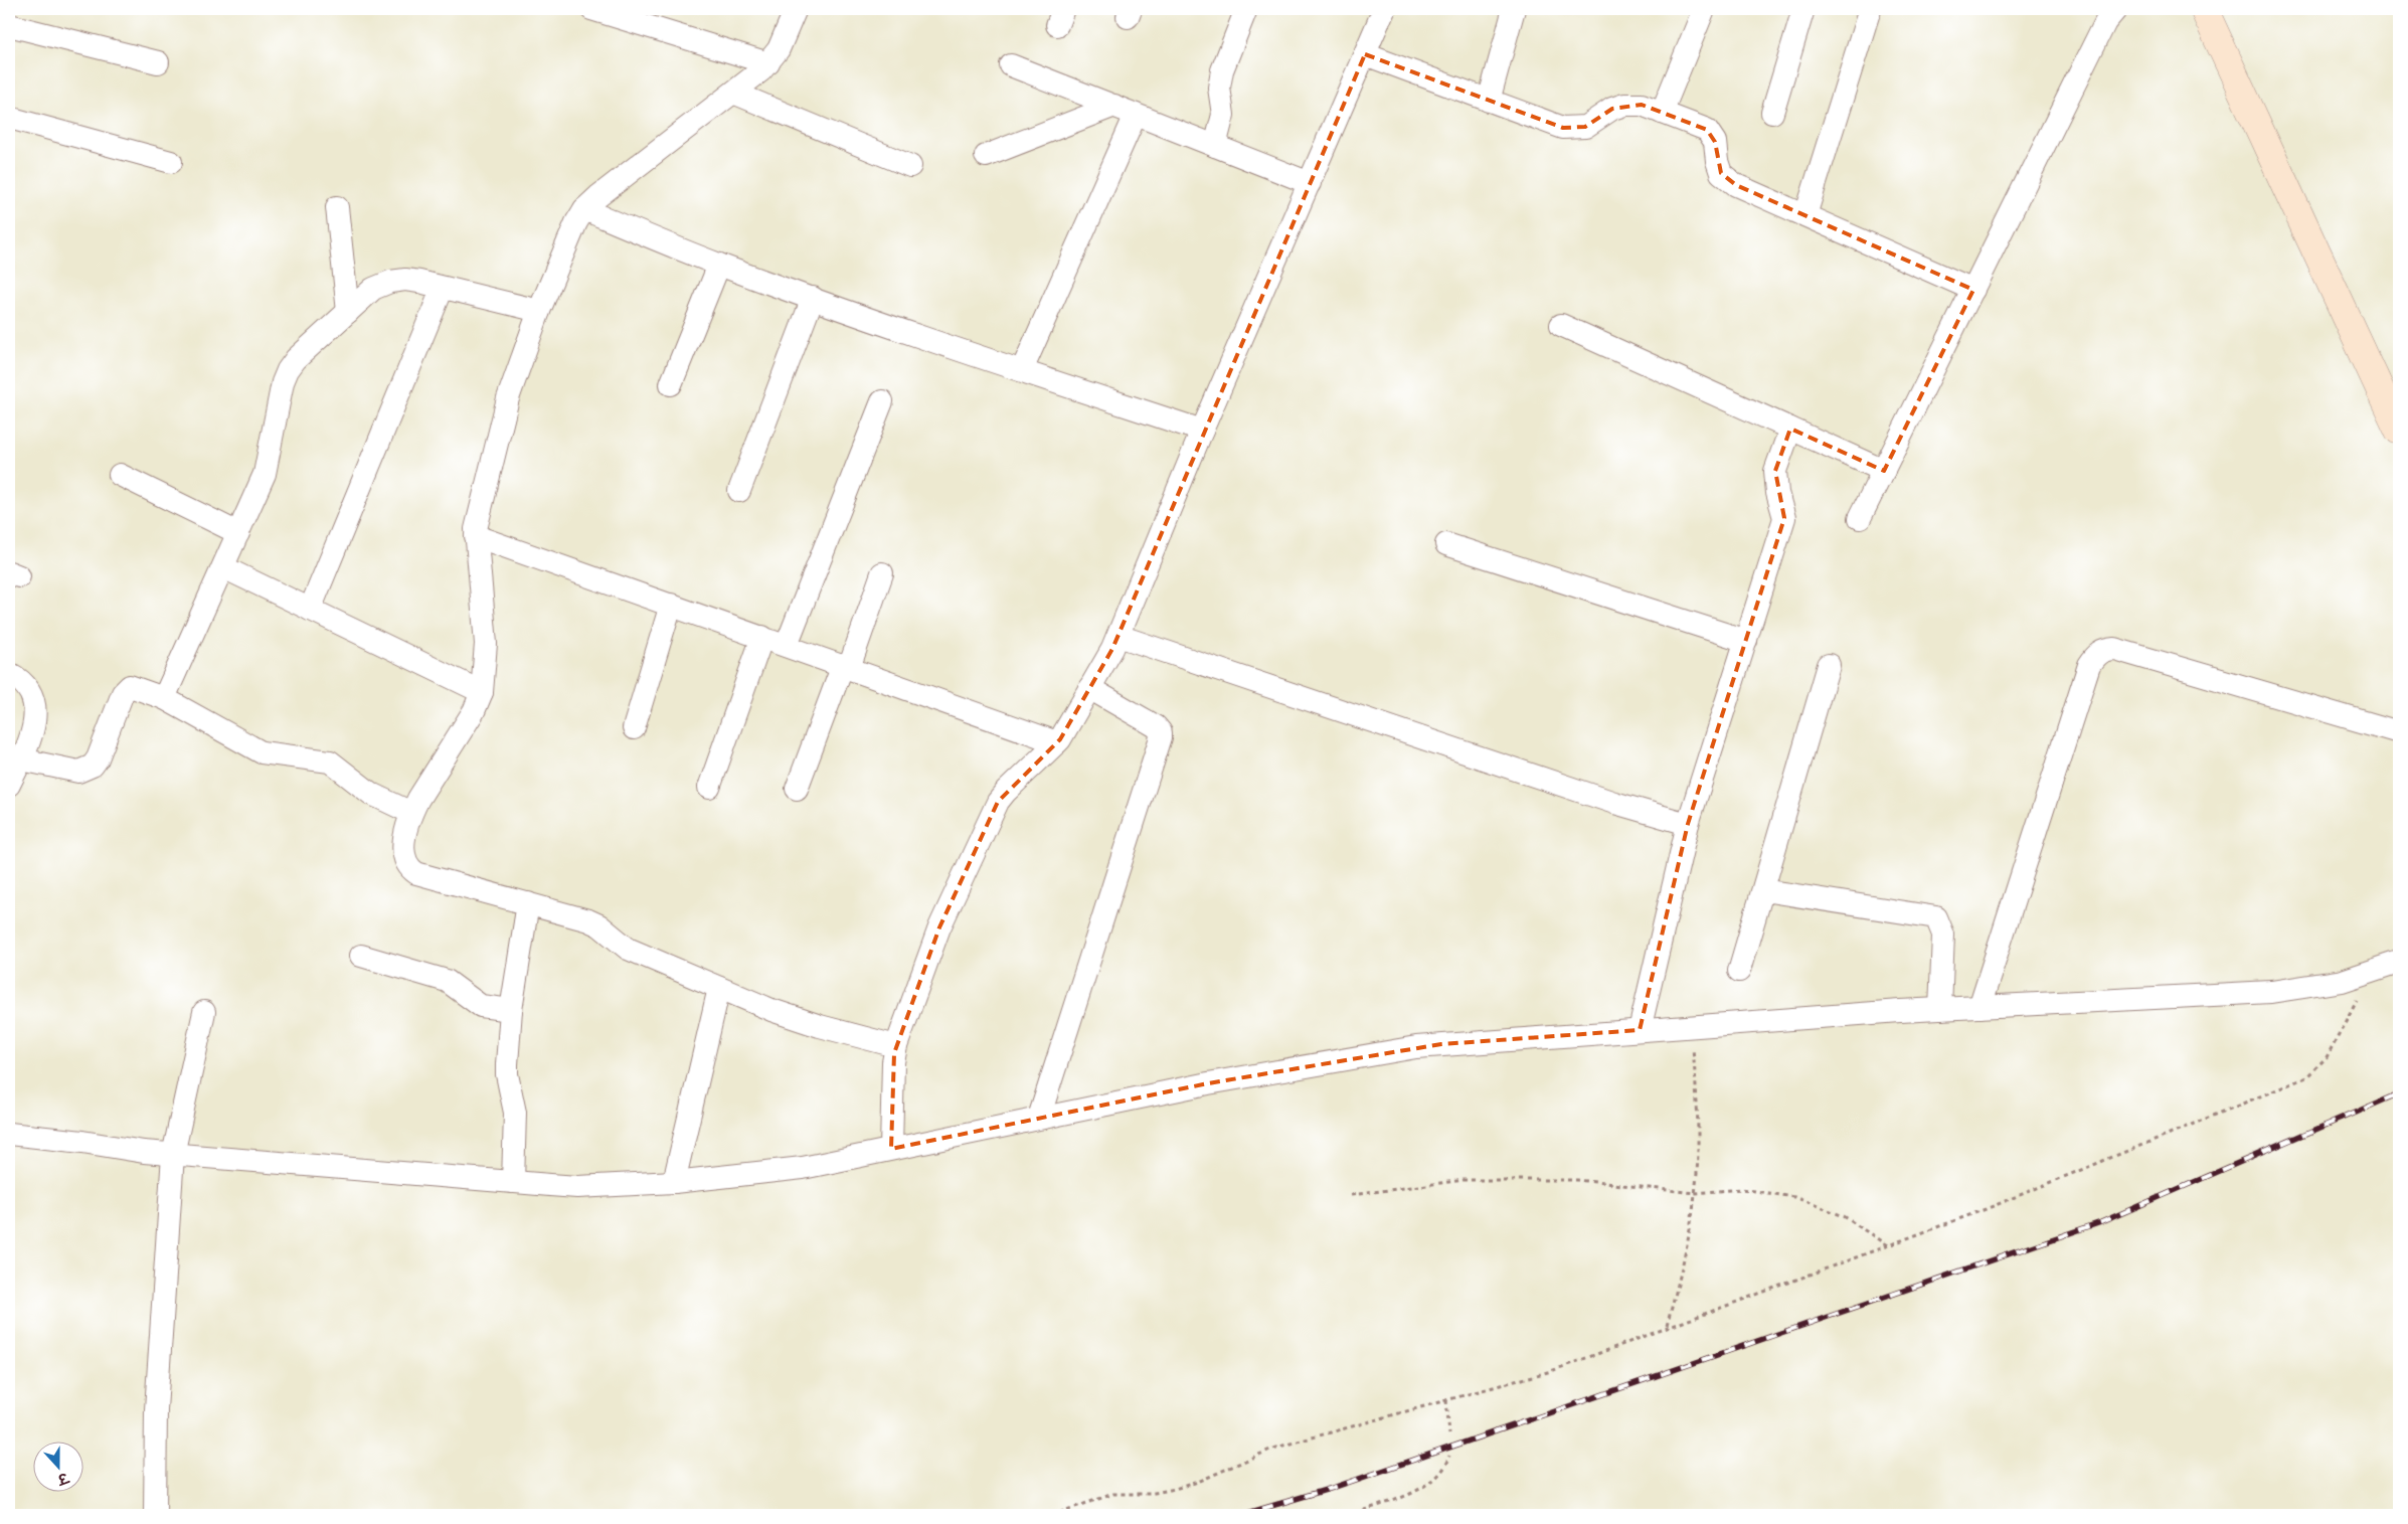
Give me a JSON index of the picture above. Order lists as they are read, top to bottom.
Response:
{
  "north": "bottom"
}
